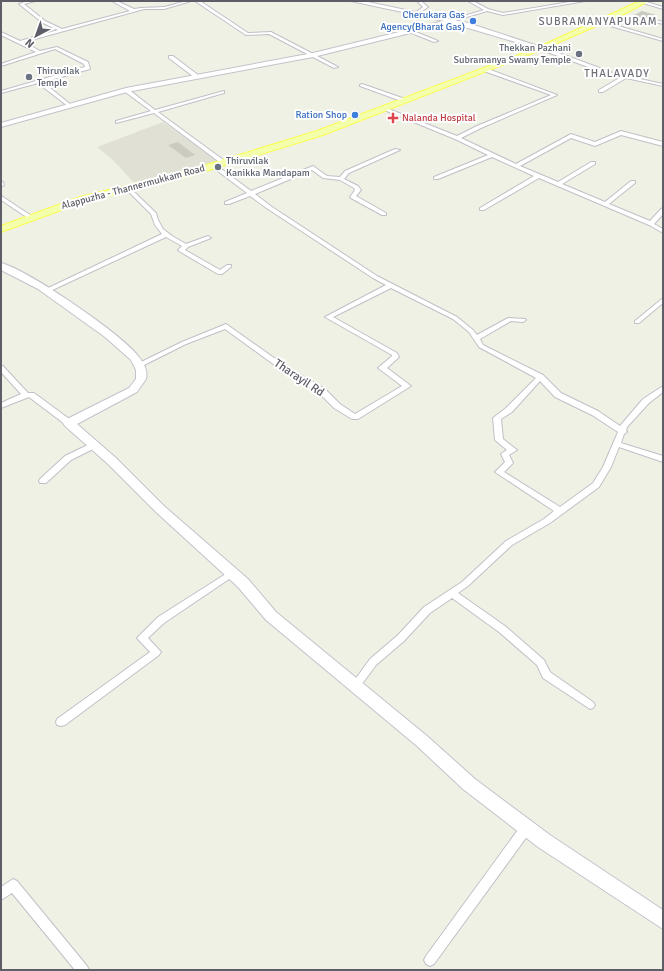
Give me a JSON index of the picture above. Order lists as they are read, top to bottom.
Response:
{
  "streets": {
    "main road": ["Alappuzha - Thannermukkam Road"],
    "street": ["Tharayil Rd"]
  },
  "districts": ["SUBRAMANYAPURAM", "THALAVADY"],
  "places": {
    "other": [
      "Cherukara Gas Agency(Bharat Gas)",
      "Thekkan Pazhani Subramanya Swamy Temple",
      "Thiruvilak Temple",
      "Ration Shop",
      "Thiruvilak Kanikka Mandapam"
    ],
    "health": ["Nalanda Hospital"]
  },
  "north": "bottom left"
}
